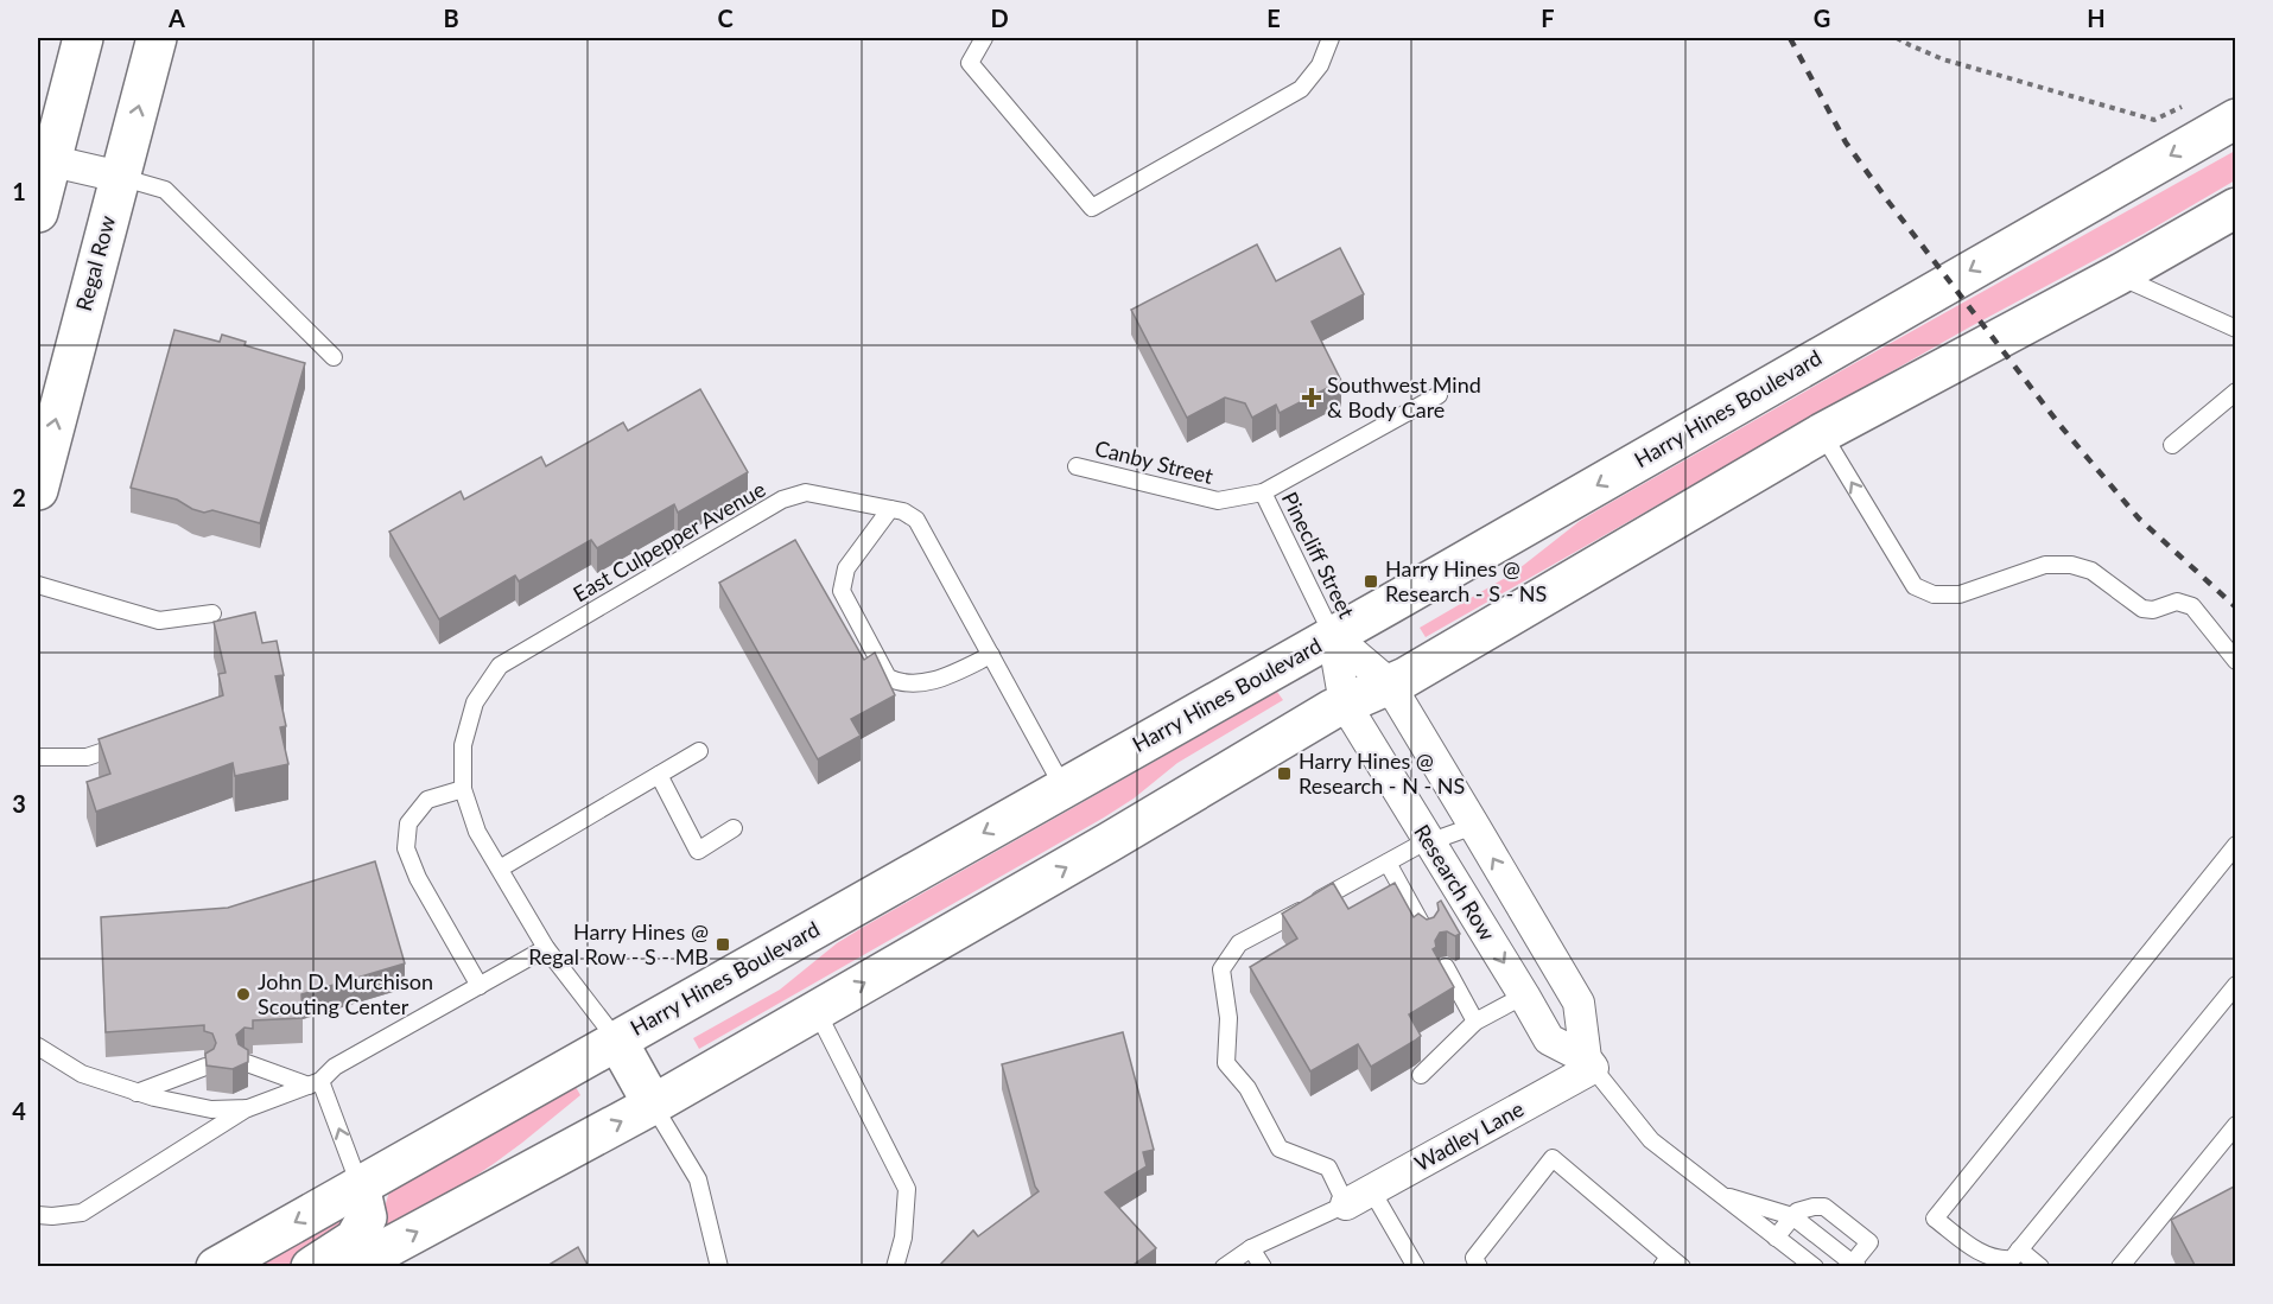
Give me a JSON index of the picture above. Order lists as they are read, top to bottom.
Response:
{
  "streets": {
    "main road": ["Regal Row", "Harry Hines Boulevard"],
    "street": ["Research Row", "Wadley Lane"],
    "lane": ["Canby Street", "East Culpepper Avenue", "Pinecliff Street"]
  },
  "crossings": [
    ["Harry Hines Boulevard", "East Culpepper Avenue"],
    ["Harry Hines Boulevard", "Pinecliff Street"],
    ["Harry Hines Boulevard", "Research Row"],
    ["Canby Street", "Pinecliff Street"],
    ["Pinecliff Street", "Research Row"],
    ["Research Row", "Wadley Lane"]
  ],
  "places": {
    "health": ["Southwest Mind & Body Care"],
    "transit": ["Harry Hines @ Research - S - NS", "Harry Hines @ Research - N - NS", "Harry Hines @ Regal Row - S - MB"],
    "other": ["John D. Murchison Scouting Center"]
  },
  "grid": {
    "columns": [
      "A",
      "B",
      "C",
      "D",
      "E",
      "F",
      "G",
      "H"
    ],
    "rows": [
      "1",
      "2",
      "3",
      "4"
    ]
  }
}
